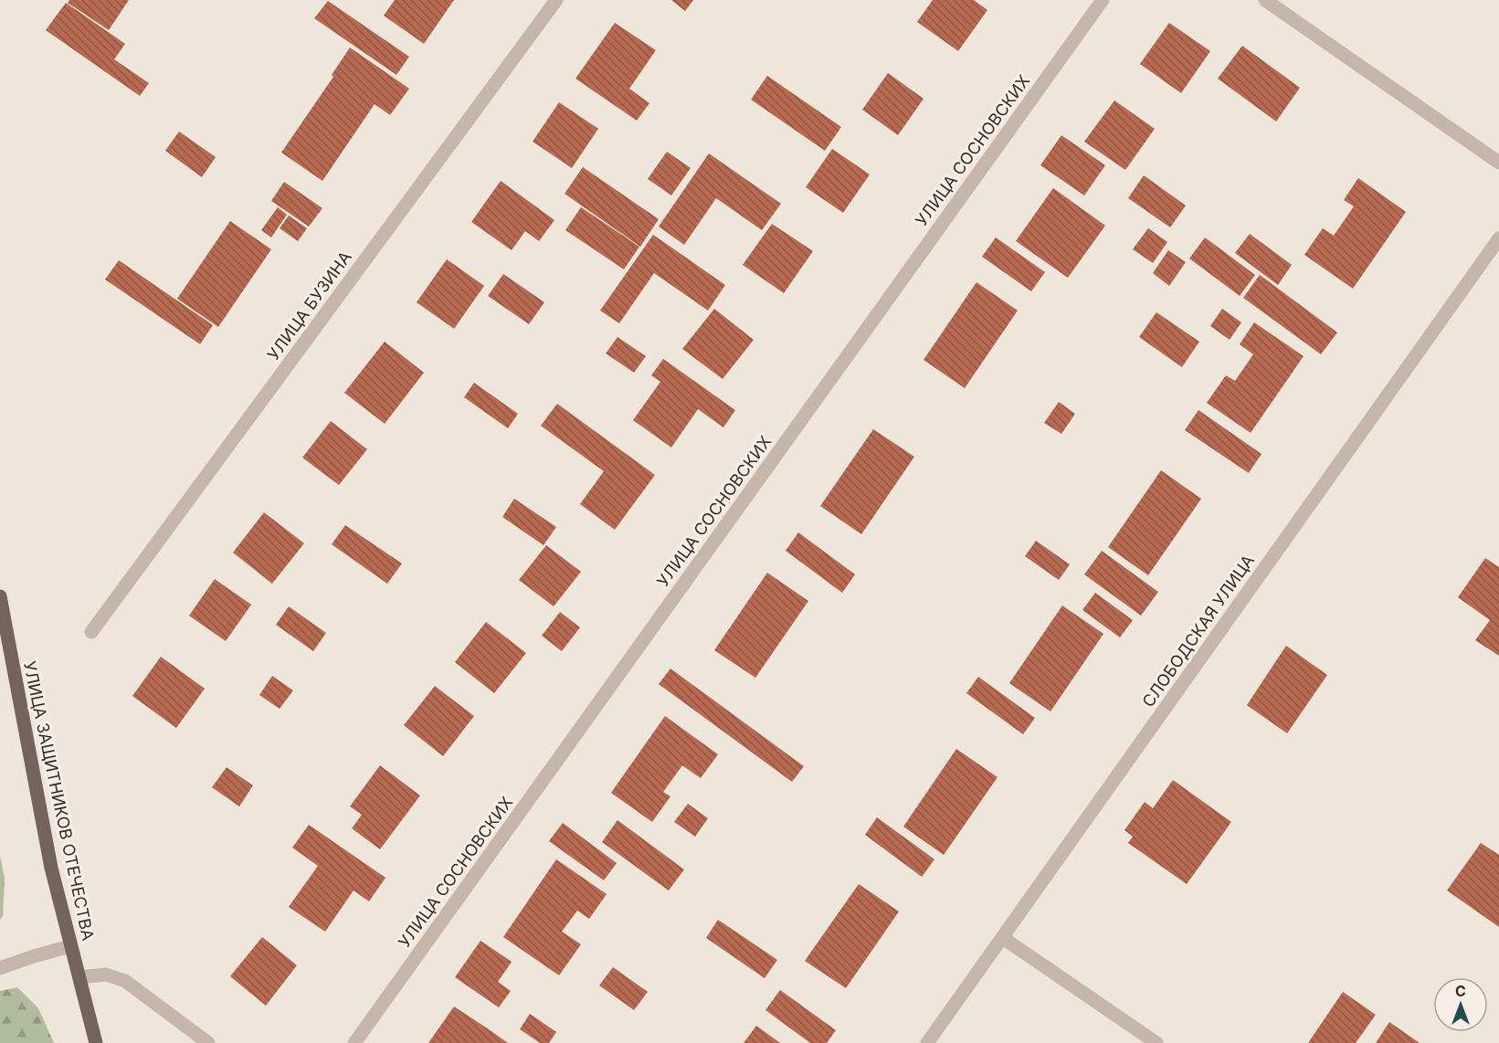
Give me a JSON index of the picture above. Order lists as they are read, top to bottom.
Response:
{
  "streets": {
    "main road": ["УЛИЦА ЗАЩИТНИКОВ ОТЕЧЕСТВА"],
    "street": ["УЛИЦА СОСНОВСКИХ", "УЛИЦА БУЗИНА", "СЛОБОДСКАЯ УЛИЦА"]
  },
  "north": "top"
}
